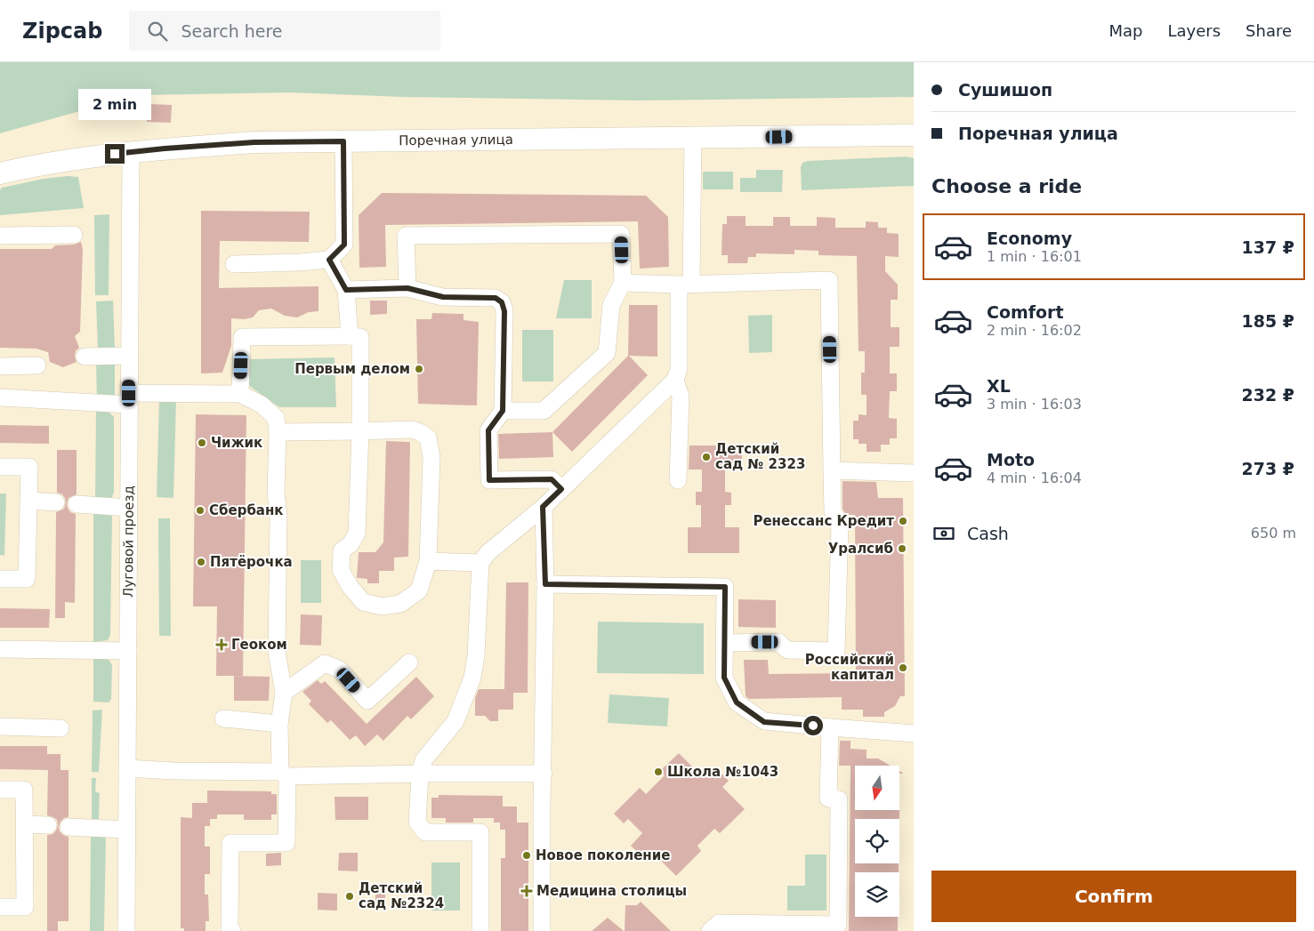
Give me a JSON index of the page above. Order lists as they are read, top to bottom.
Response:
{
  "streets": {
    "main road": ["Поречная улица"],
    "street": ["Луговой проезд"]
  },
  "crossings": [
    ["Поречная улица", "Луговой проезд"]
  ],
  "places": {
    "other": [
      "Первым делом",
      "Чижик",
      "Детский сад № 2323",
      "Сбербанк",
      "Ренессанс Кредит",
      "Уралсиб",
      "Пятёрочка",
      "Российский капитал",
      "Школа №1043",
      "Новое поколение",
      "Детский сад №2324"
    ],
    "health": ["Геоком", "Медицина столицы"]
  },
  "north": "bottom",
  "page": {
    "header": "Zipcab",
    "search": "Search here",
    "nav": ["Map", "Layers", "Share"],
    "banner": ["Сушишоп", "Поречная улица"],
    "bubble": "2 min",
    "heading": "Choose a ride",
    "list": [
      {
        "name": "Economy",
        "note": "1 min · 16:01",
        "value": "137 ₽"
      },
      {
        "name": "Comfort",
        "note": "2 min · 16:02",
        "value": "185 ₽"
      },
      {
        "name": "XL",
        "note": "3 min · 16:03",
        "value": "232 ₽"
      },
      {
        "name": "Moto",
        "note": "4 min · 16:04",
        "value": "273 ₽"
      }
    ],
    "pay": ["Cash", "650 m"],
    "buttons": "Confirm"
  }
}
